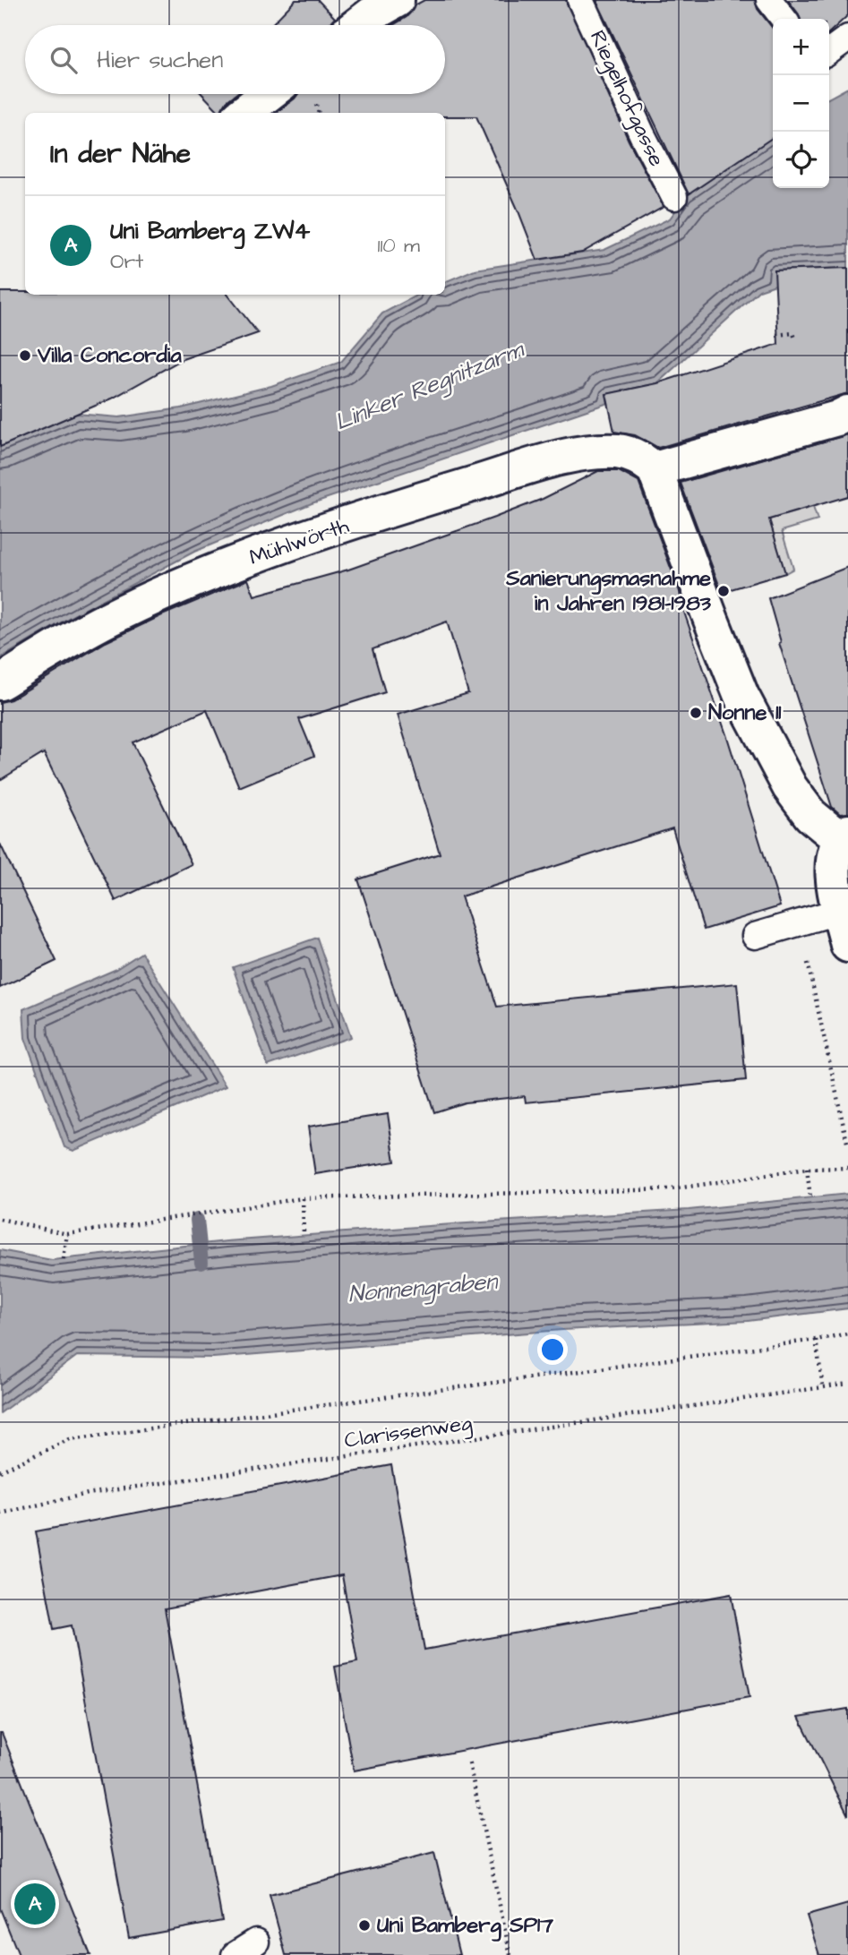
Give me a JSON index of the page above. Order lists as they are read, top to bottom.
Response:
{
  "streets": {
    "street": ["Mühlwörth"],
    "lane": ["Riegelhofgasse"],
    "path": ["Clarissenweg"]
  },
  "water": ["Linker Regnitzarm", "Nonnengraben"],
  "places": [
    "Villa Concordia",
    "Sanierungsmasnahme in Jahren 1981–1983",
    "Nonne 11",
    "Uni Bamberg SP17"
  ],
  "page": {
    "map_buttons": ["+", "−"],
    "search": "Hier suchen",
    "heading": "In der Nähe",
    "list": [
      {
        "mark": "A",
        "name": "Uni Bamberg ZW4",
        "note": "Ort",
        "value": "110 m"
      }
    ],
    "pins": "A"
  }
}
